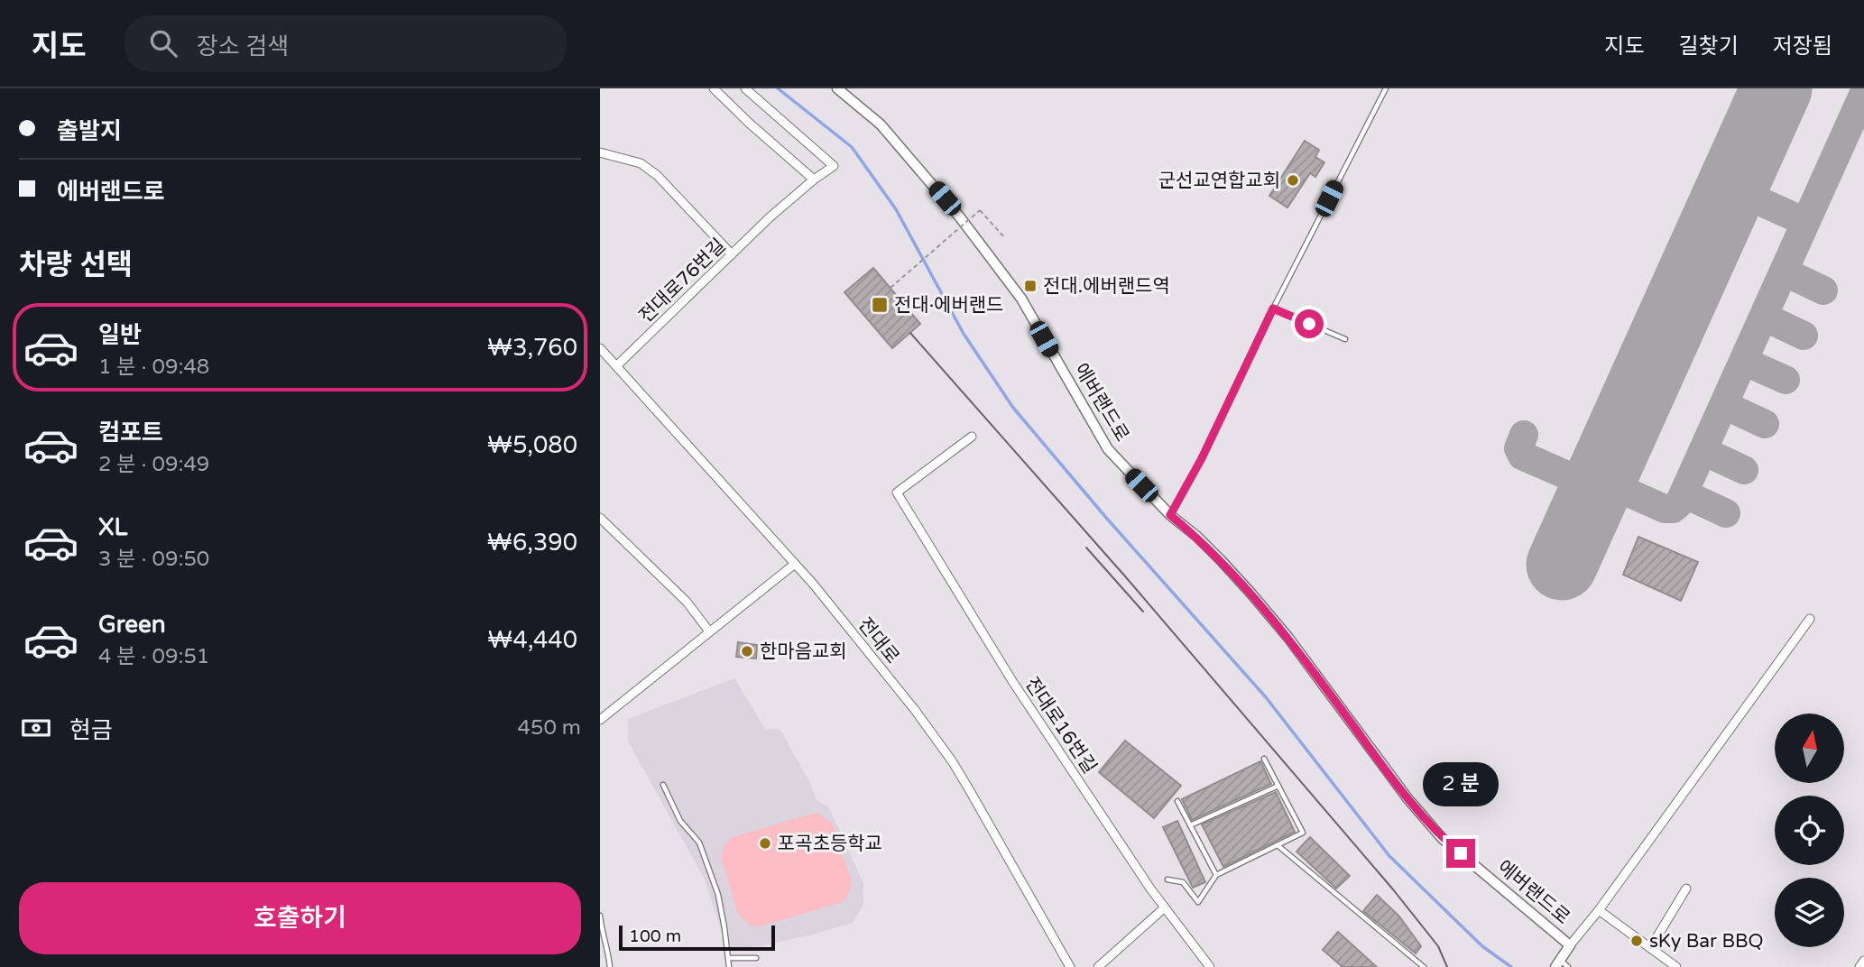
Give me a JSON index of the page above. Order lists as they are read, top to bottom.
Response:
{
  "streets": {
    "street": [
      "전대로76번길",
      "에버랜드로",
      "전대로",
      "전대로16번길"
    ]
  },
  "crossings": [
    ["전대로76번길", "전대로"]
  ],
  "places": {
    "other": [
      "군선교연합교회",
      "한마음교회",
      "포곡초등학교",
      "sKy Bar BBQ"
    ],
    "transit": ["전대.에버랜드역", "전대·에버랜드"]
  },
  "scale_bar": "100 m",
  "north": "top",
  "page": {
    "header": "지도",
    "search": "장소 검색",
    "nav": ["지도", "길찾기", "저장됨"],
    "banner": ["출발지", "에버랜드로"],
    "heading": "차량 선택",
    "list": [
      {
        "name": "일반",
        "note": "1 분 · 09:48",
        "value": "₩3,760"
      },
      {
        "name": "컴포트",
        "note": "2 분 · 09:49",
        "value": "₩5,080"
      },
      {
        "name": "XL",
        "note": "3 분 · 09:50",
        "value": "₩6,390"
      },
      {
        "name": "Green",
        "note": "4 분 · 09:51",
        "value": "₩4,440"
      }
    ],
    "pay": ["현금", "450 m"],
    "bubble": "2 분",
    "buttons": "호출하기",
    "scale": "100 m"
  }
}
